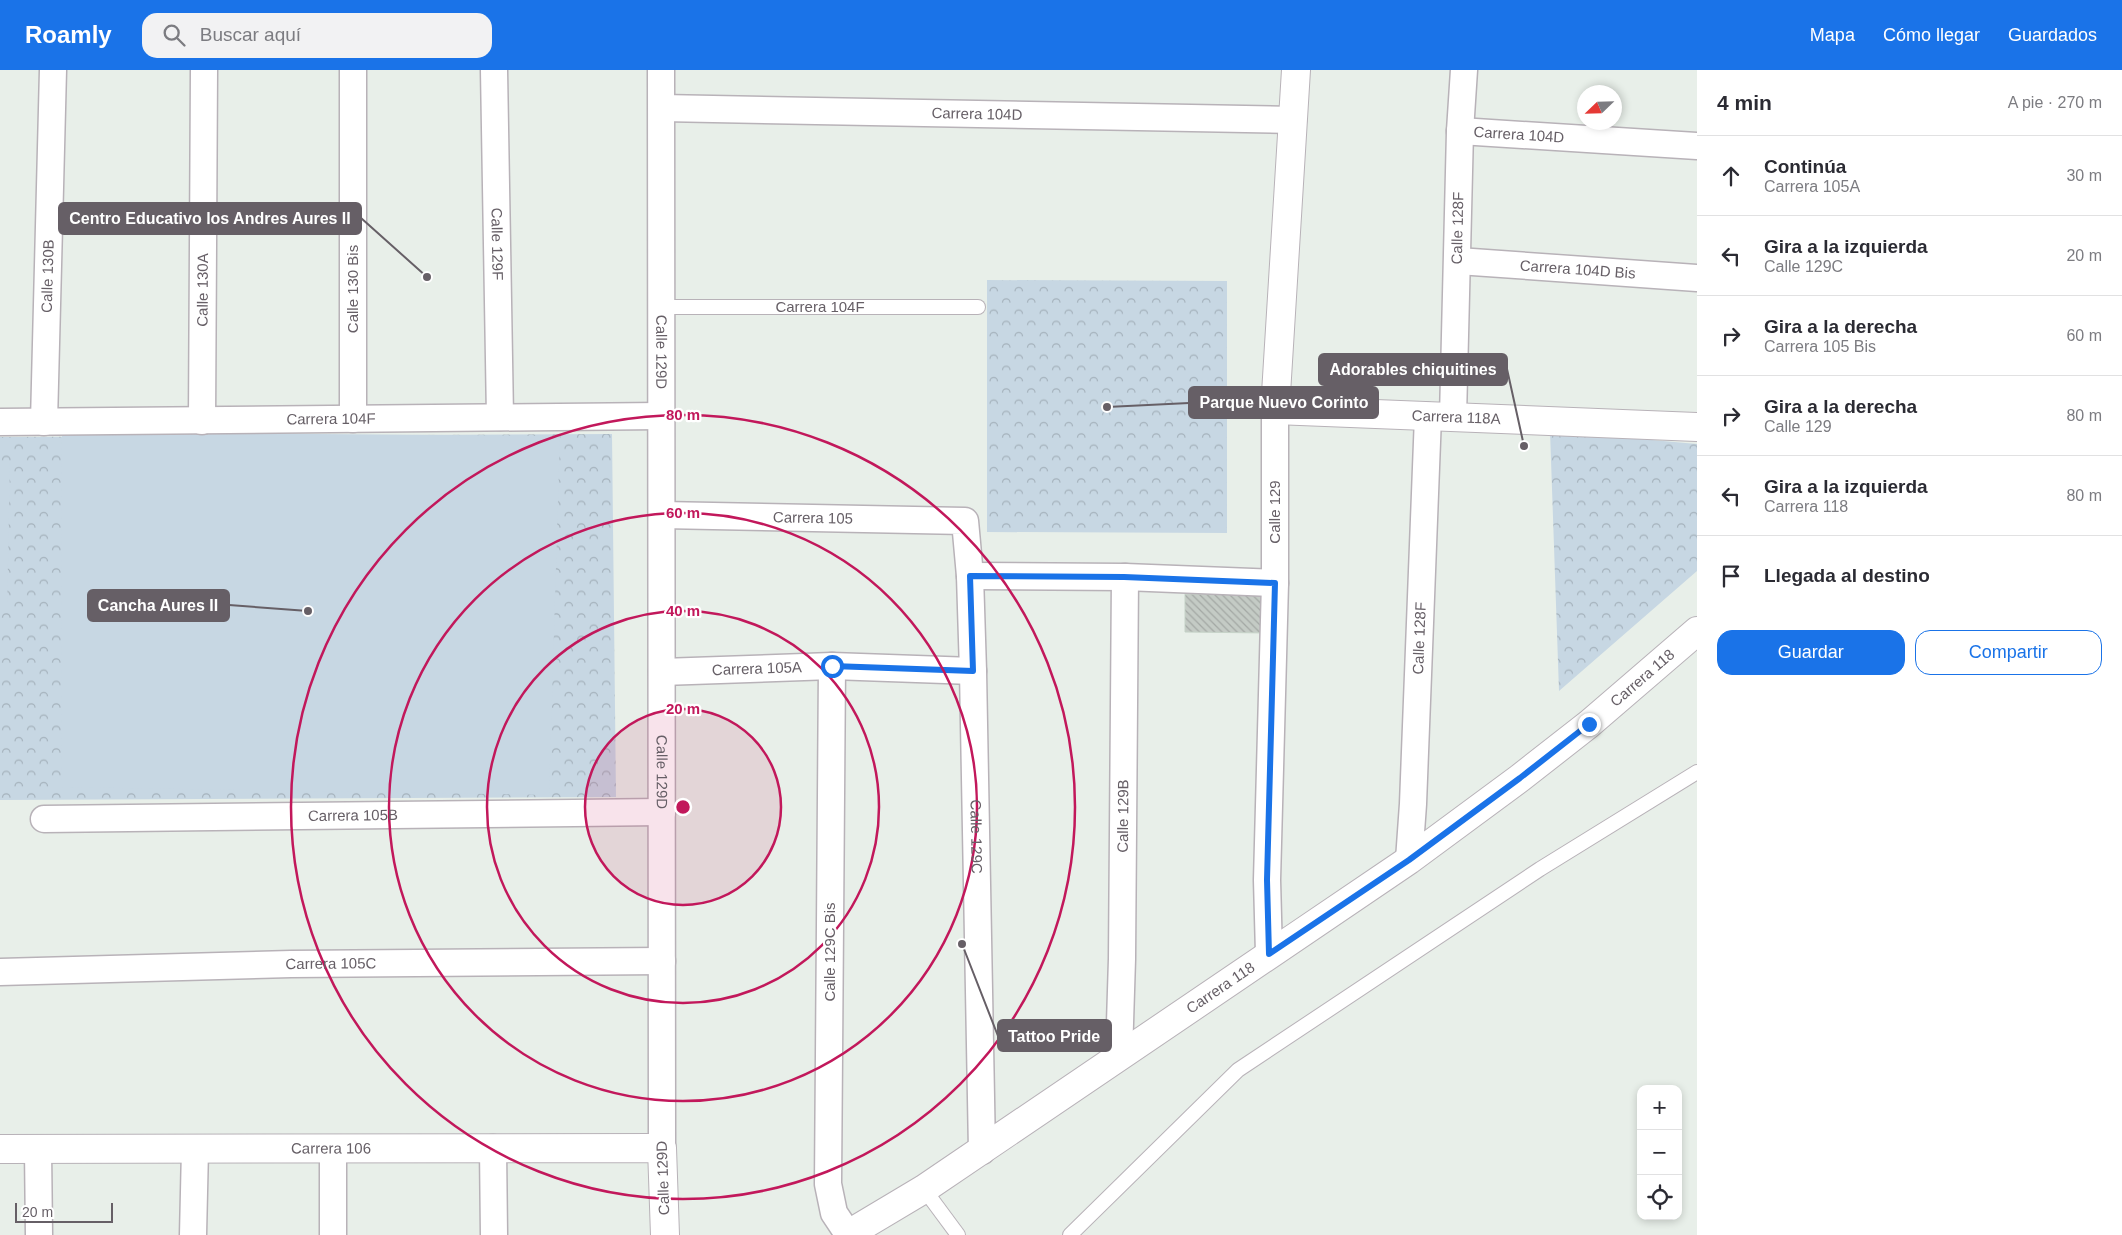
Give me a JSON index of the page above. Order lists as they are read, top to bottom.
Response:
{
  "streets": {
    "street": [
      "Carrera 104D",
      "Calle 128F",
      "Calle 129F",
      "Carrera 104D Bis",
      "Calle 130B",
      "Calle 130 Bis",
      "Calle 130A",
      "Carrera 104F",
      "Calle 129D",
      "Carrera 118A",
      "Calle 129",
      "Carrera 105",
      "Carrera 105A",
      "Carrera 118",
      "Carrera 105B",
      "Calle 129B",
      "Calle 129C",
      "Calle 129C Bis",
      "Carrera 105C",
      "Carrera 106"
    ]
  },
  "crossings": [
    ["Carrera 104D", "Calle 128F"],
    ["Carrera 104D", "Calle 129D"],
    ["Carrera 104D", "Calle 129"],
    ["Calle 128F", "Carrera 104D Bis"],
    ["Calle 128F", "Carrera 118A"],
    ["Calle 128F", "Carrera 118"],
    ["Calle 129F", "Carrera 104F"],
    ["Calle 130B", "Carrera 104F"],
    ["Calle 130 Bis", "Carrera 104F"],
    ["Calle 130A", "Carrera 104F"],
    ["Carrera 104F", "Calle 129D"],
    ["Calle 129D", "Carrera 105"],
    ["Calle 129D", "Carrera 105A"],
    ["Calle 129D", "Carrera 105B"],
    ["Calle 129D", "Carrera 105C"],
    ["Calle 129D", "Carrera 106"],
    ["Carrera 118A", "Calle 129"],
    ["Calle 129", "Carrera 118"],
    ["Carrera 105", "Calle 129C"],
    ["Carrera 105A", "Calle 129C"],
    ["Carrera 105A", "Calle 129C Bis"],
    ["Carrera 118", "Calle 129B"],
    ["Carrera 118", "Calle 129C"],
    ["Carrera 118", "Calle 129C Bis"]
  ],
  "places": [
    "Centro Educativo los Andres Aures II",
    "Parque Nuevo Corinto",
    "Adorables chiquitines",
    "Cancha Aures II",
    "Tattoo Pride"
  ],
  "scale_bar": "20 m",
  "north": "bottom left",
  "page": {
    "header": "Roamly",
    "search": "Buscar aquí",
    "nav": ["Mapa", "Cómo llegar", "Guardados"],
    "heading": ["4 min", "A pie · 270 m"],
    "list": [
      ["Continúa", "Carrera 105A", "30 m"],
      ["Gira a la izquierda", "Calle 129C", "20 m"],
      ["Gira a la derecha", "Carrera 105 Bis", "60 m"],
      ["Gira a la derecha", "Calle 129", "80 m"],
      ["Gira a la izquierda", "Carrera 118", "80 m"],
      "Llegada al destino"
    ],
    "buttons": ["Guardar", "Compartir"],
    "map_buttons": ["+", "−"],
    "scale": "20 m"
  },
  "rings": [
    "80 m",
    "60 m",
    "40 m",
    "20 m"
  ]
}
